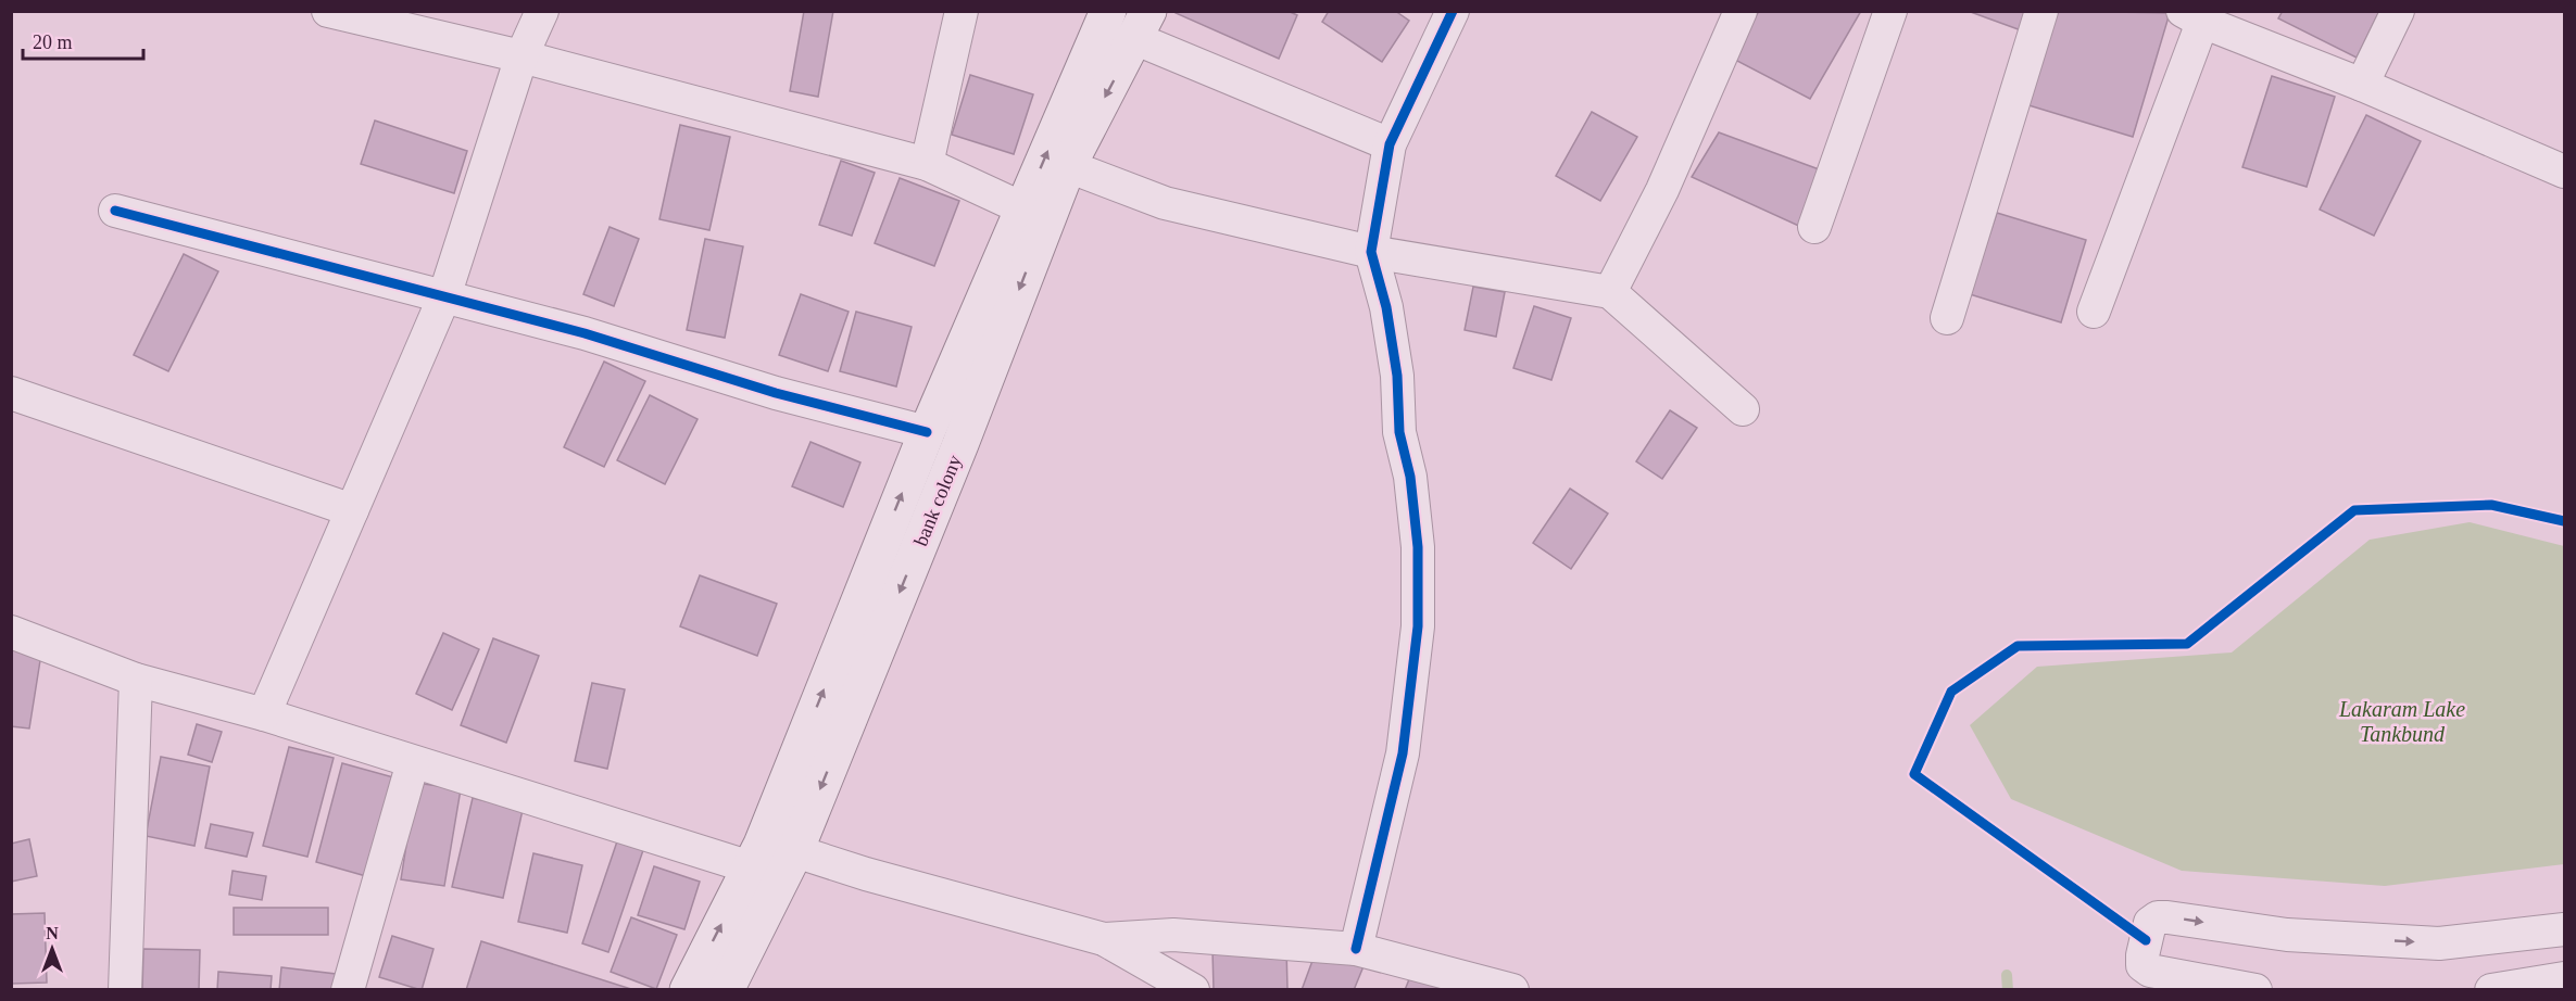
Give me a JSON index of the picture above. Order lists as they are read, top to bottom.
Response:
{
  "streets": {
    "main road": ["bank colony"]
  },
  "water": ["Lakaram Lake Tankbund"],
  "scale_bar": "20 m",
  "north": "top"
}
